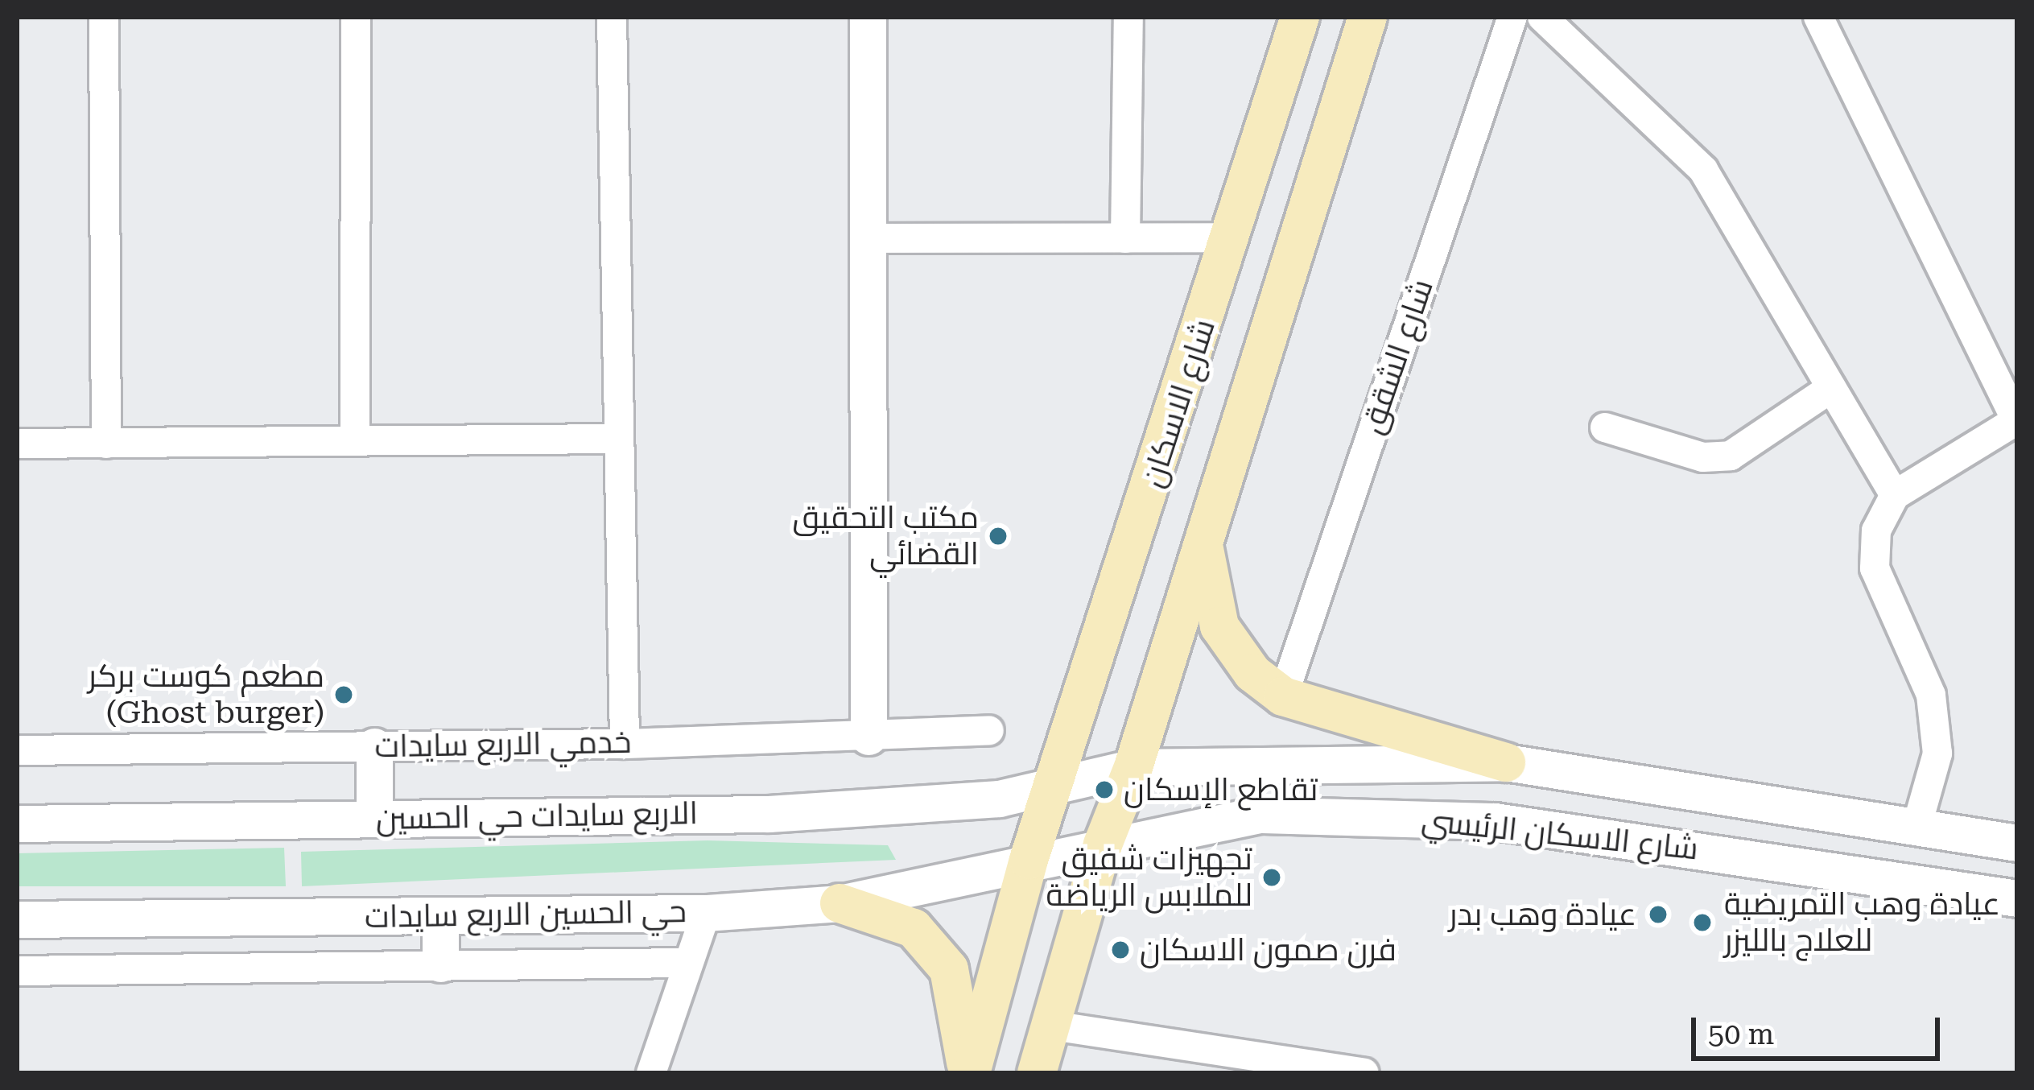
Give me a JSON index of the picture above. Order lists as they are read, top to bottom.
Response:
{
  "streets": {
    "main road": ["شارع الاسكان"],
    "street": [
      "شارع الشقق",
      "خدمي الاربع سايدات",
      "الاربع سايدات حي الحسين",
      "شارع الاسكان الرئيسي",
      "حي الحسين الاربع سايدات"
    ]
  },
  "crossings": [
    ["شارع الاسكان", "الاربع سايدات حي الحسين"],
    ["شارع الاسكان", "شارع الاسكان الرئيسي"],
    ["شارع الاسكان", "حي الحسين الاربع سايدات"],
    ["الاربع سايدات حي الحسين", "شارع الاسكان الرئيسي"],
    ["شارع الاسكان الرئيسي", "حي الحسين الاربع سايدات"]
  ],
  "places": [
    "مكتب التحقيق القضائي",
    "مطعم كوست بركر (Ghost burger)",
    "تقاطع الإسكان",
    "تجهيزات شفيق للملابس الرياضة",
    "عيادة وهب بدر",
    "عيادة وهب التمريضية للعلاج بالليزر",
    "فرن صمون الاسكان"
  ],
  "scale_bar": "50 m"
}
